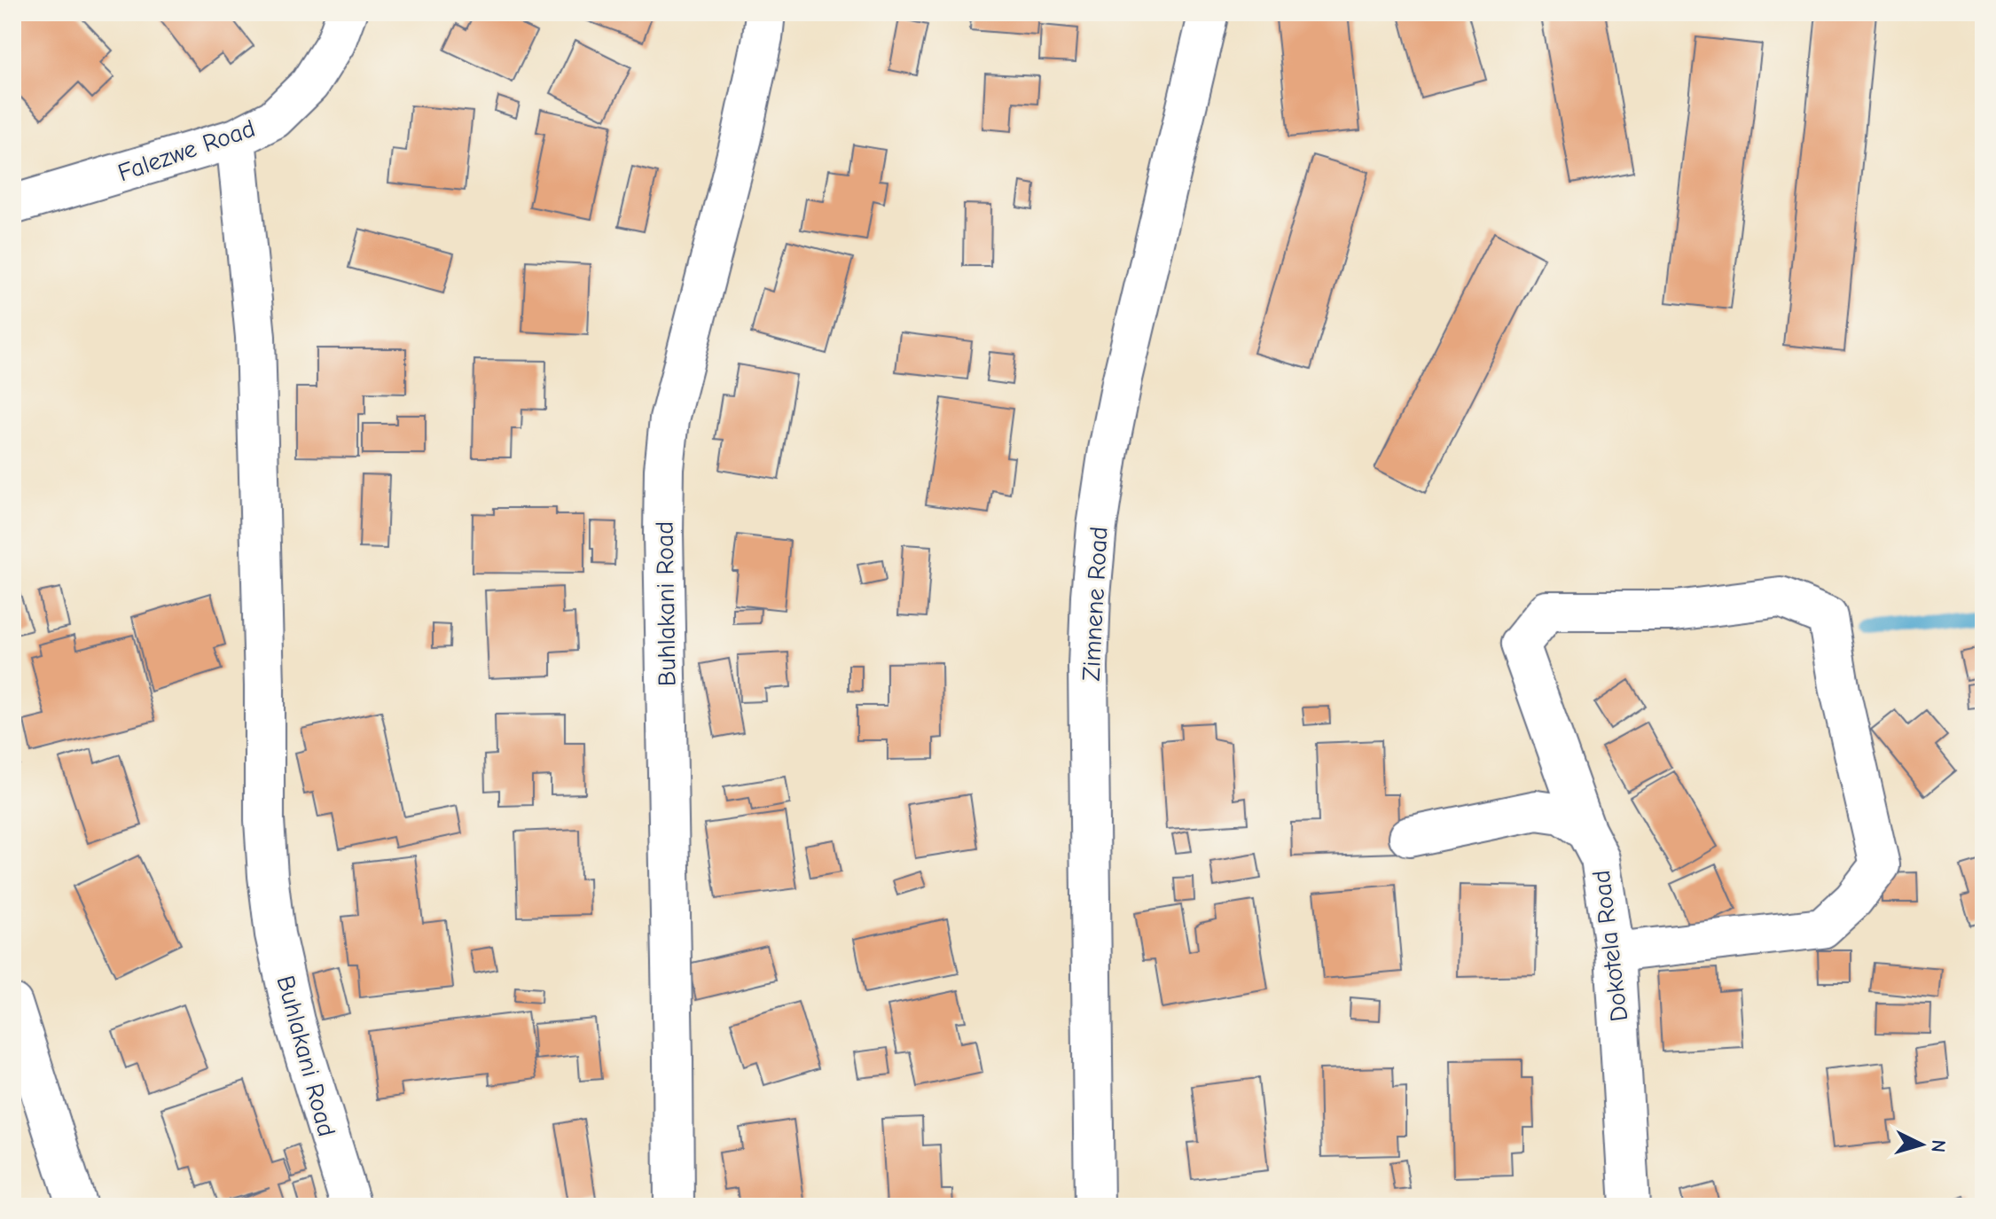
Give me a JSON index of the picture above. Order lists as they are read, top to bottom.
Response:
{
  "streets": {
    "street": [
      "Falezwe Road",
      "Buhlakani Road",
      "Zimnene Road",
      "Dokotela Road"
    ]
  },
  "crossings": [
    ["Falezwe Road", "Buhlakani Road"]
  ],
  "north": "right"
}
